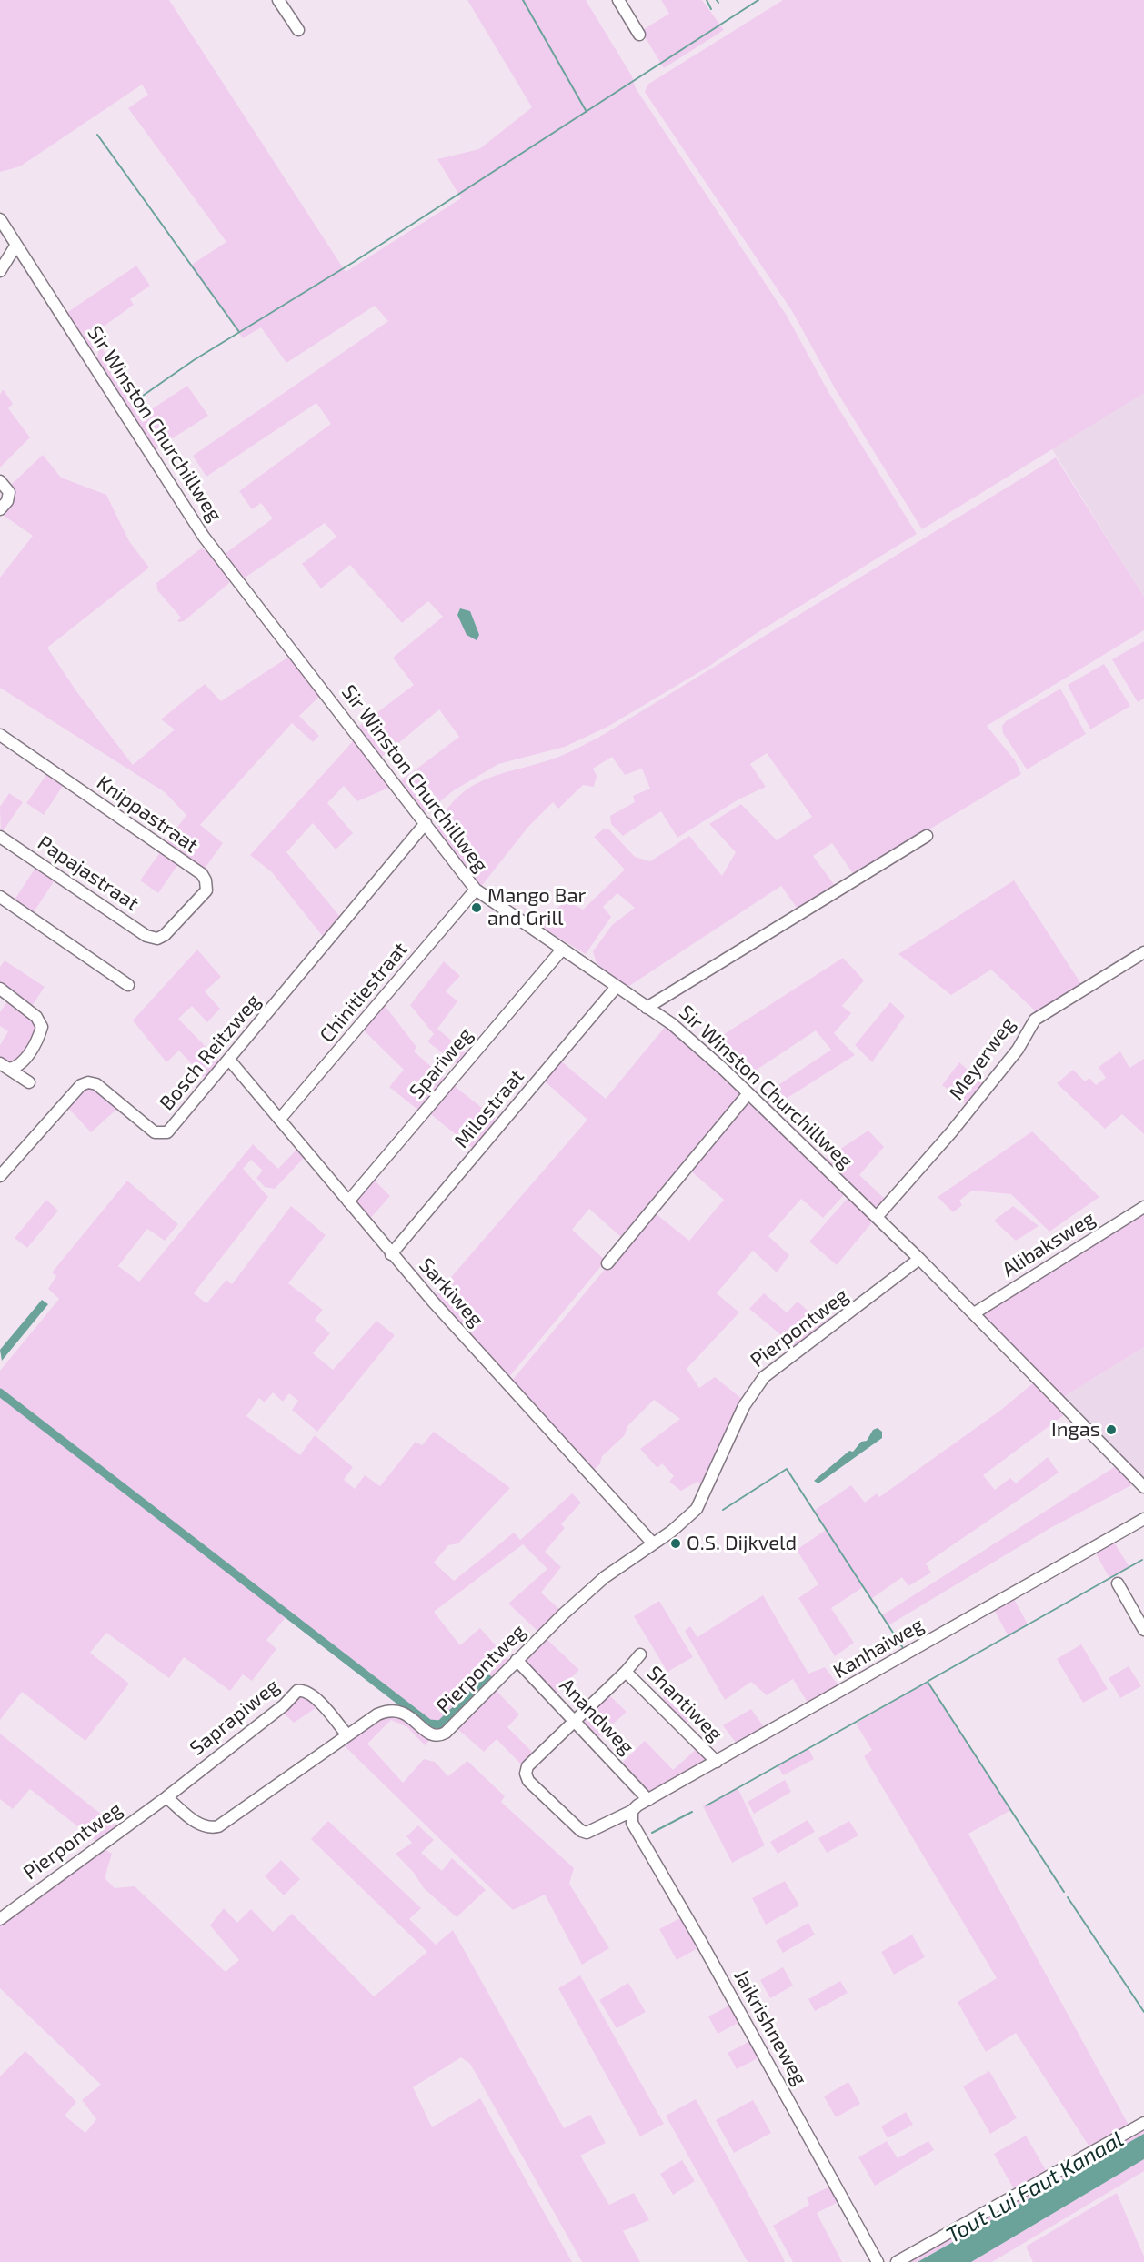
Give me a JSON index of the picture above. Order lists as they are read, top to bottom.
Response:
{
  "streets": {
    "street": [
      "Sir Winston Churchillweg",
      "Knippastraat",
      "Papajastraat",
      "Chinitiestraat",
      "Bosch Reitzweg",
      "Meyerweg",
      "Spariweg",
      "Milostraat",
      "Alibaksweg",
      "Sarkiweg",
      "Pierpontweg",
      "Kanhaiweg",
      "Shantiweg",
      "Anandweg",
      "Saprapiweg",
      "Jaikrishneweg"
    ]
  },
  "crossings": [
    ["Sir Winston Churchillweg", "Chinitiestraat"],
    ["Sir Winston Churchillweg", "Bosch Reitzweg"],
    ["Sir Winston Churchillweg", "Meyerweg"],
    ["Sir Winston Churchillweg", "Spariweg"],
    ["Sir Winston Churchillweg", "Milostraat"],
    ["Sir Winston Churchillweg", "Alibaksweg"],
    ["Sir Winston Churchillweg", "Pierpontweg"],
    ["Knippastraat", "Papajastraat"],
    ["Chinitiestraat", "Sarkiweg"],
    ["Bosch Reitzweg", "Sarkiweg"],
    ["Spariweg", "Sarkiweg"],
    ["Milostraat", "Sarkiweg"],
    ["Sarkiweg", "Pierpontweg"],
    ["Pierpontweg", "Anandweg"],
    ["Pierpontweg", "Saprapiweg"],
    ["Kanhaiweg", "Shantiweg"],
    ["Kanhaiweg", "Anandweg"],
    ["Kanhaiweg", "Jaikrishneweg"]
  ],
  "water": ["Tout Lui Faut Kanaal"],
  "places": ["Mango Bar and Grill", "Ingas", "O.S. Dijkveld"]
}
